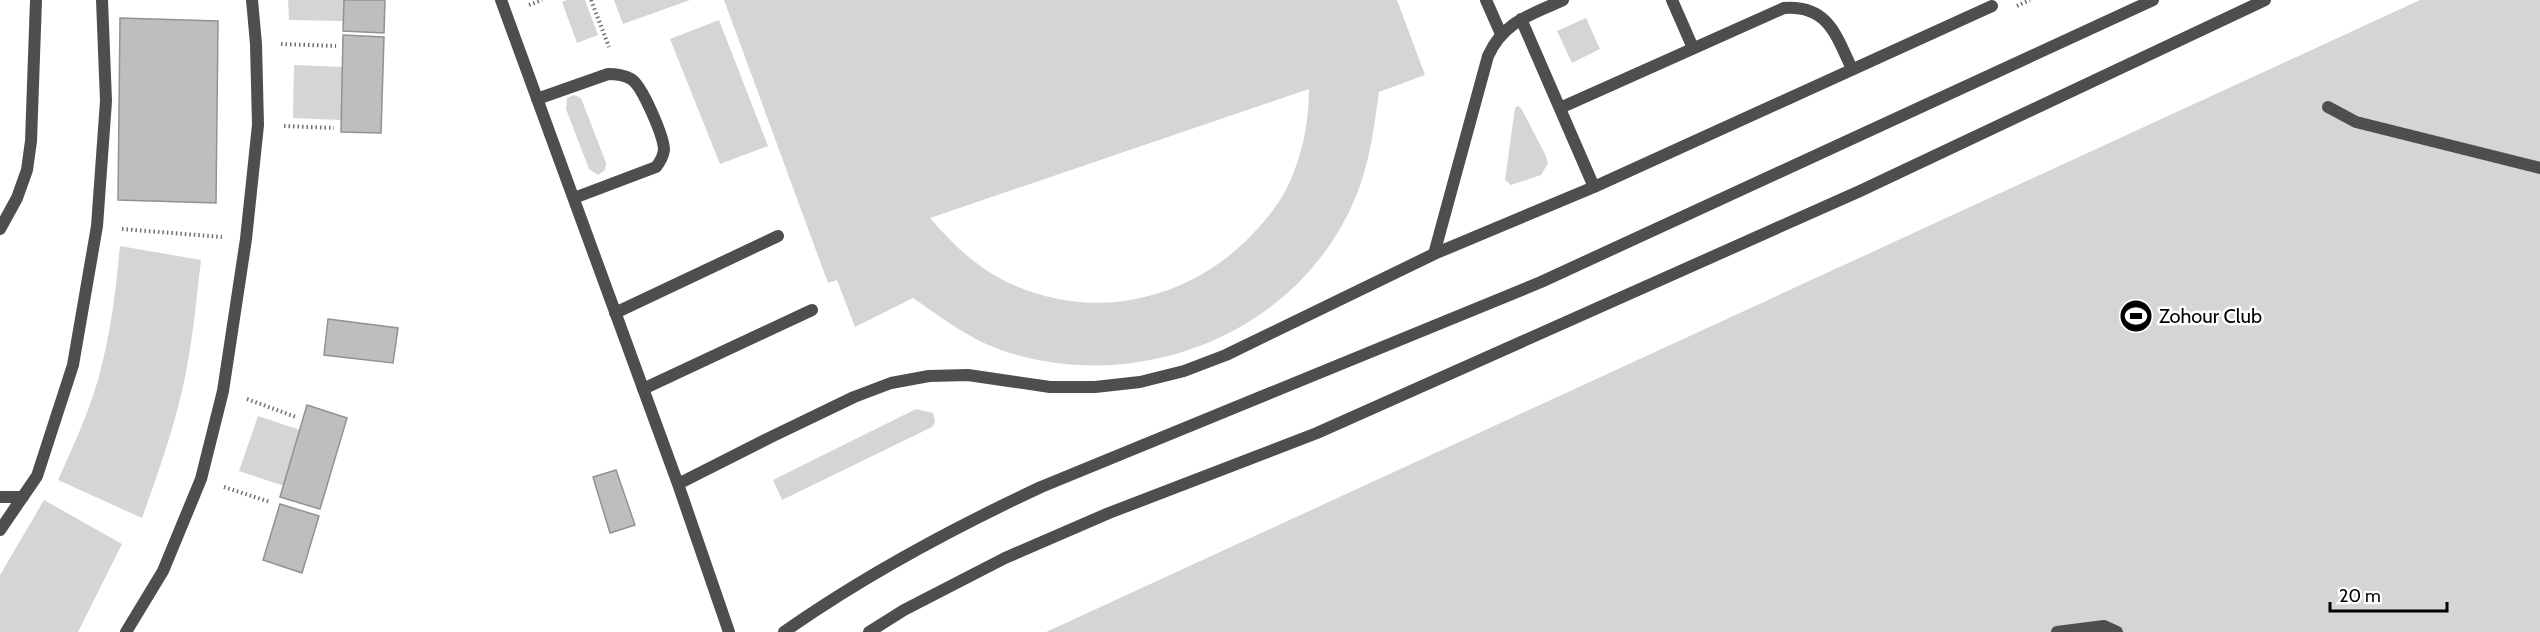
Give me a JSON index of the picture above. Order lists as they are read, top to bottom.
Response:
{
  "places": {
    "sports": ["Zohour Club"]
  },
  "scale_bar": "20 m"
}
